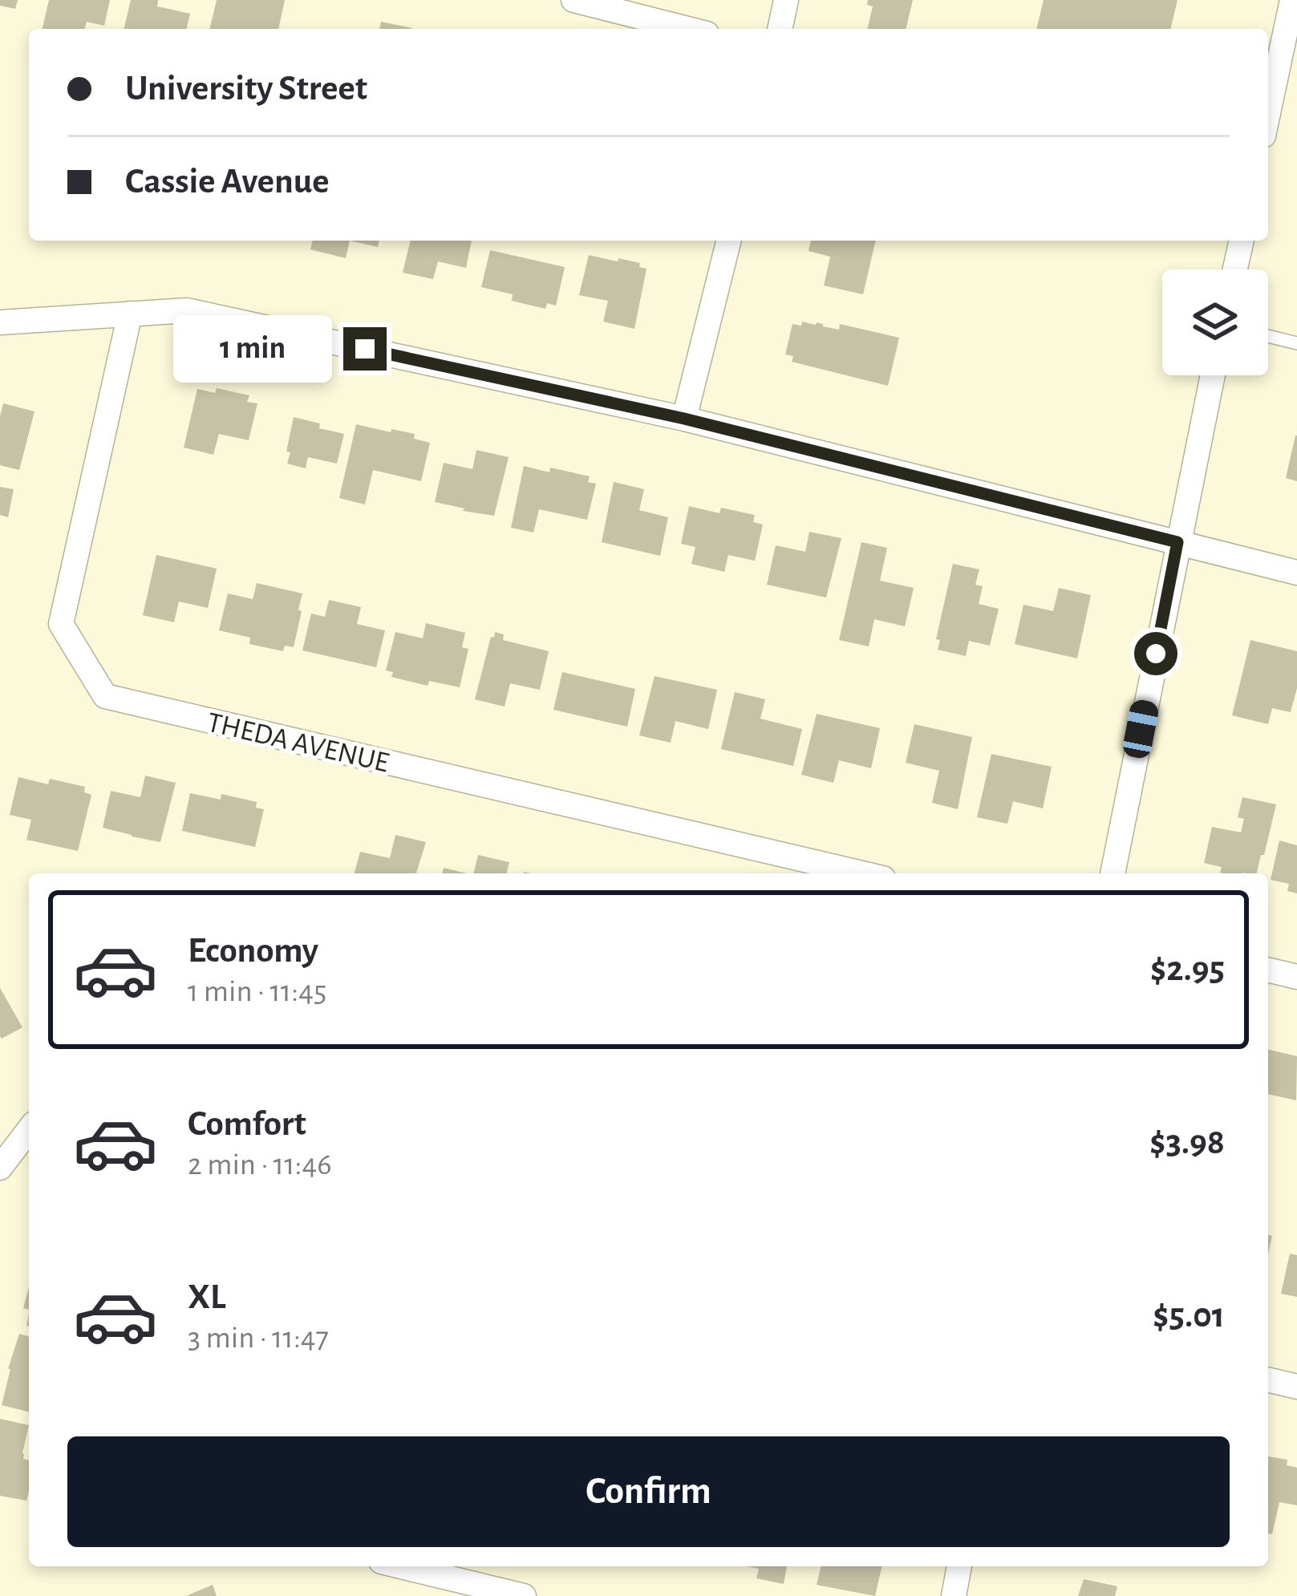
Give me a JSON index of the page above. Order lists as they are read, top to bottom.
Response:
{
  "streets": {
    "street": ["THEDA AVENUE"]
  },
  "page": {
    "banner": ["University Street", "Cassie Avenue"],
    "bubble": "1 min",
    "list": [
      {
        "name": "Economy",
        "note": "1 min · 11:45",
        "value": "$2.95"
      },
      {
        "name": "Comfort",
        "note": "2 min · 11:46",
        "value": "$3.98"
      },
      {
        "name": "XL",
        "note": "3 min · 11:47",
        "value": "$5.01"
      }
    ],
    "buttons": "Confirm"
  }
}
